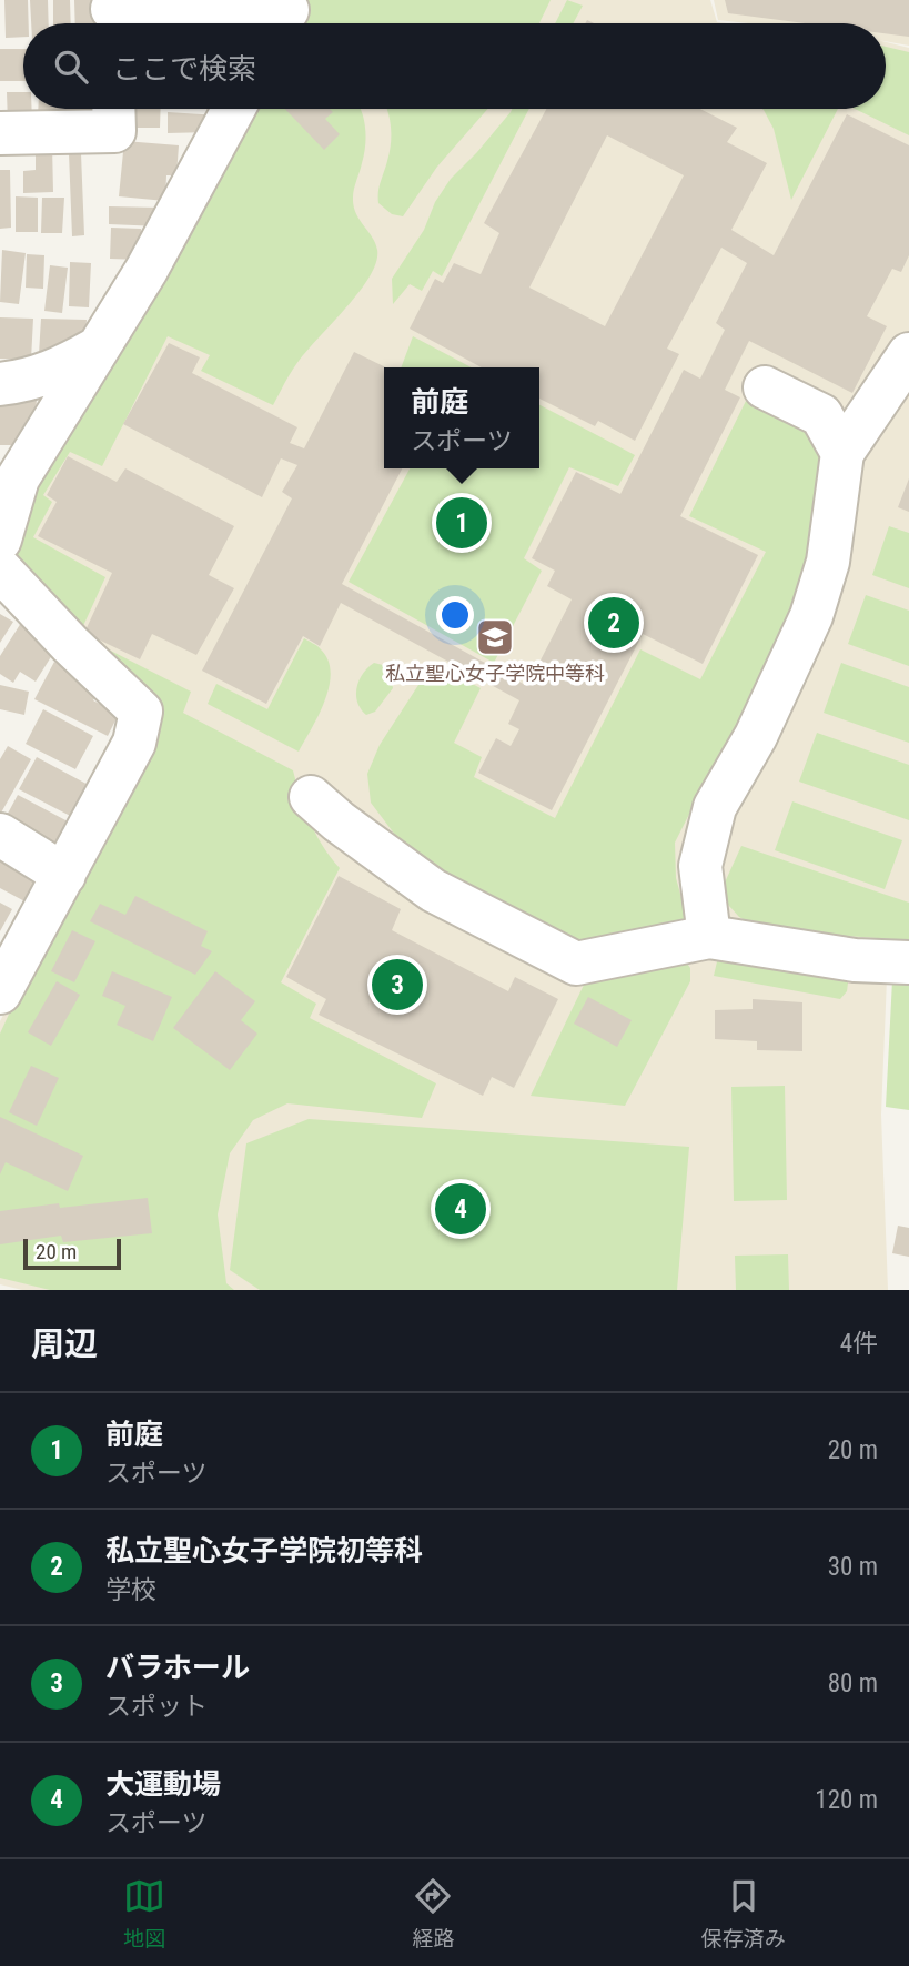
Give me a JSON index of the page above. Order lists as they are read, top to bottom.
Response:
{
  "places": {
    "school or university": ["私立聖心女子学院中等科"]
  },
  "scale_bar": "20 m",
  "page": {
    "search": "ここで検索",
    "popup": ["前庭", "スポーツ"],
    "pins": [
      "1",
      "2",
      "3",
      "4"
    ],
    "scale": "20 m",
    "heading": ["周辺", "4件"],
    "list": [
      {
        "mark": "1",
        "name": "前庭",
        "note": "スポーツ",
        "value": "20 m"
      },
      {
        "mark": "2",
        "name": "私立聖心女子学院初等科",
        "note": "学校",
        "value": "30 m"
      },
      {
        "mark": "3",
        "name": "バラホール",
        "note": "スポット",
        "value": "80 m"
      },
      {
        "mark": "4",
        "name": "大運動場",
        "note": "スポーツ",
        "value": "120 m"
      }
    ],
    "nav": ["地図", "経路", "保存済み"]
  }
}
